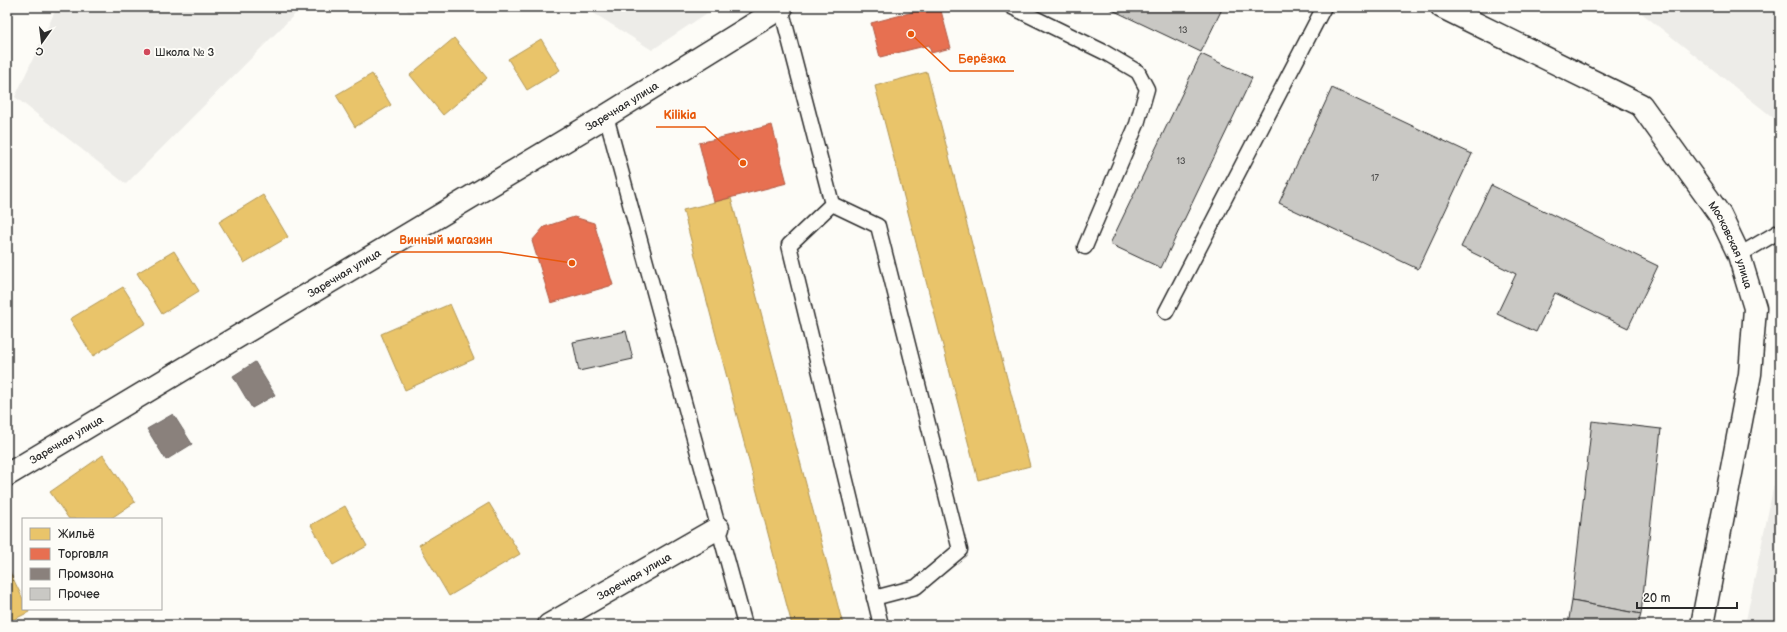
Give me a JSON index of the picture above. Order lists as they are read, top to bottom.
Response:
{
  "streets": {
    "street": ["Заречная улица", "Московская улица"]
  },
  "places": [
    "Берёзка",
    "Школа № 3",
    "Kilikia",
    "Винный магазин"
  ],
  "house_numbers": ["13", "13", "17"],
  "legend": [
    "Жильё",
    "Торговля",
    "Промзона",
    "Прочее"
  ],
  "scale_bar": "20 m",
  "north": "bottom"
}
